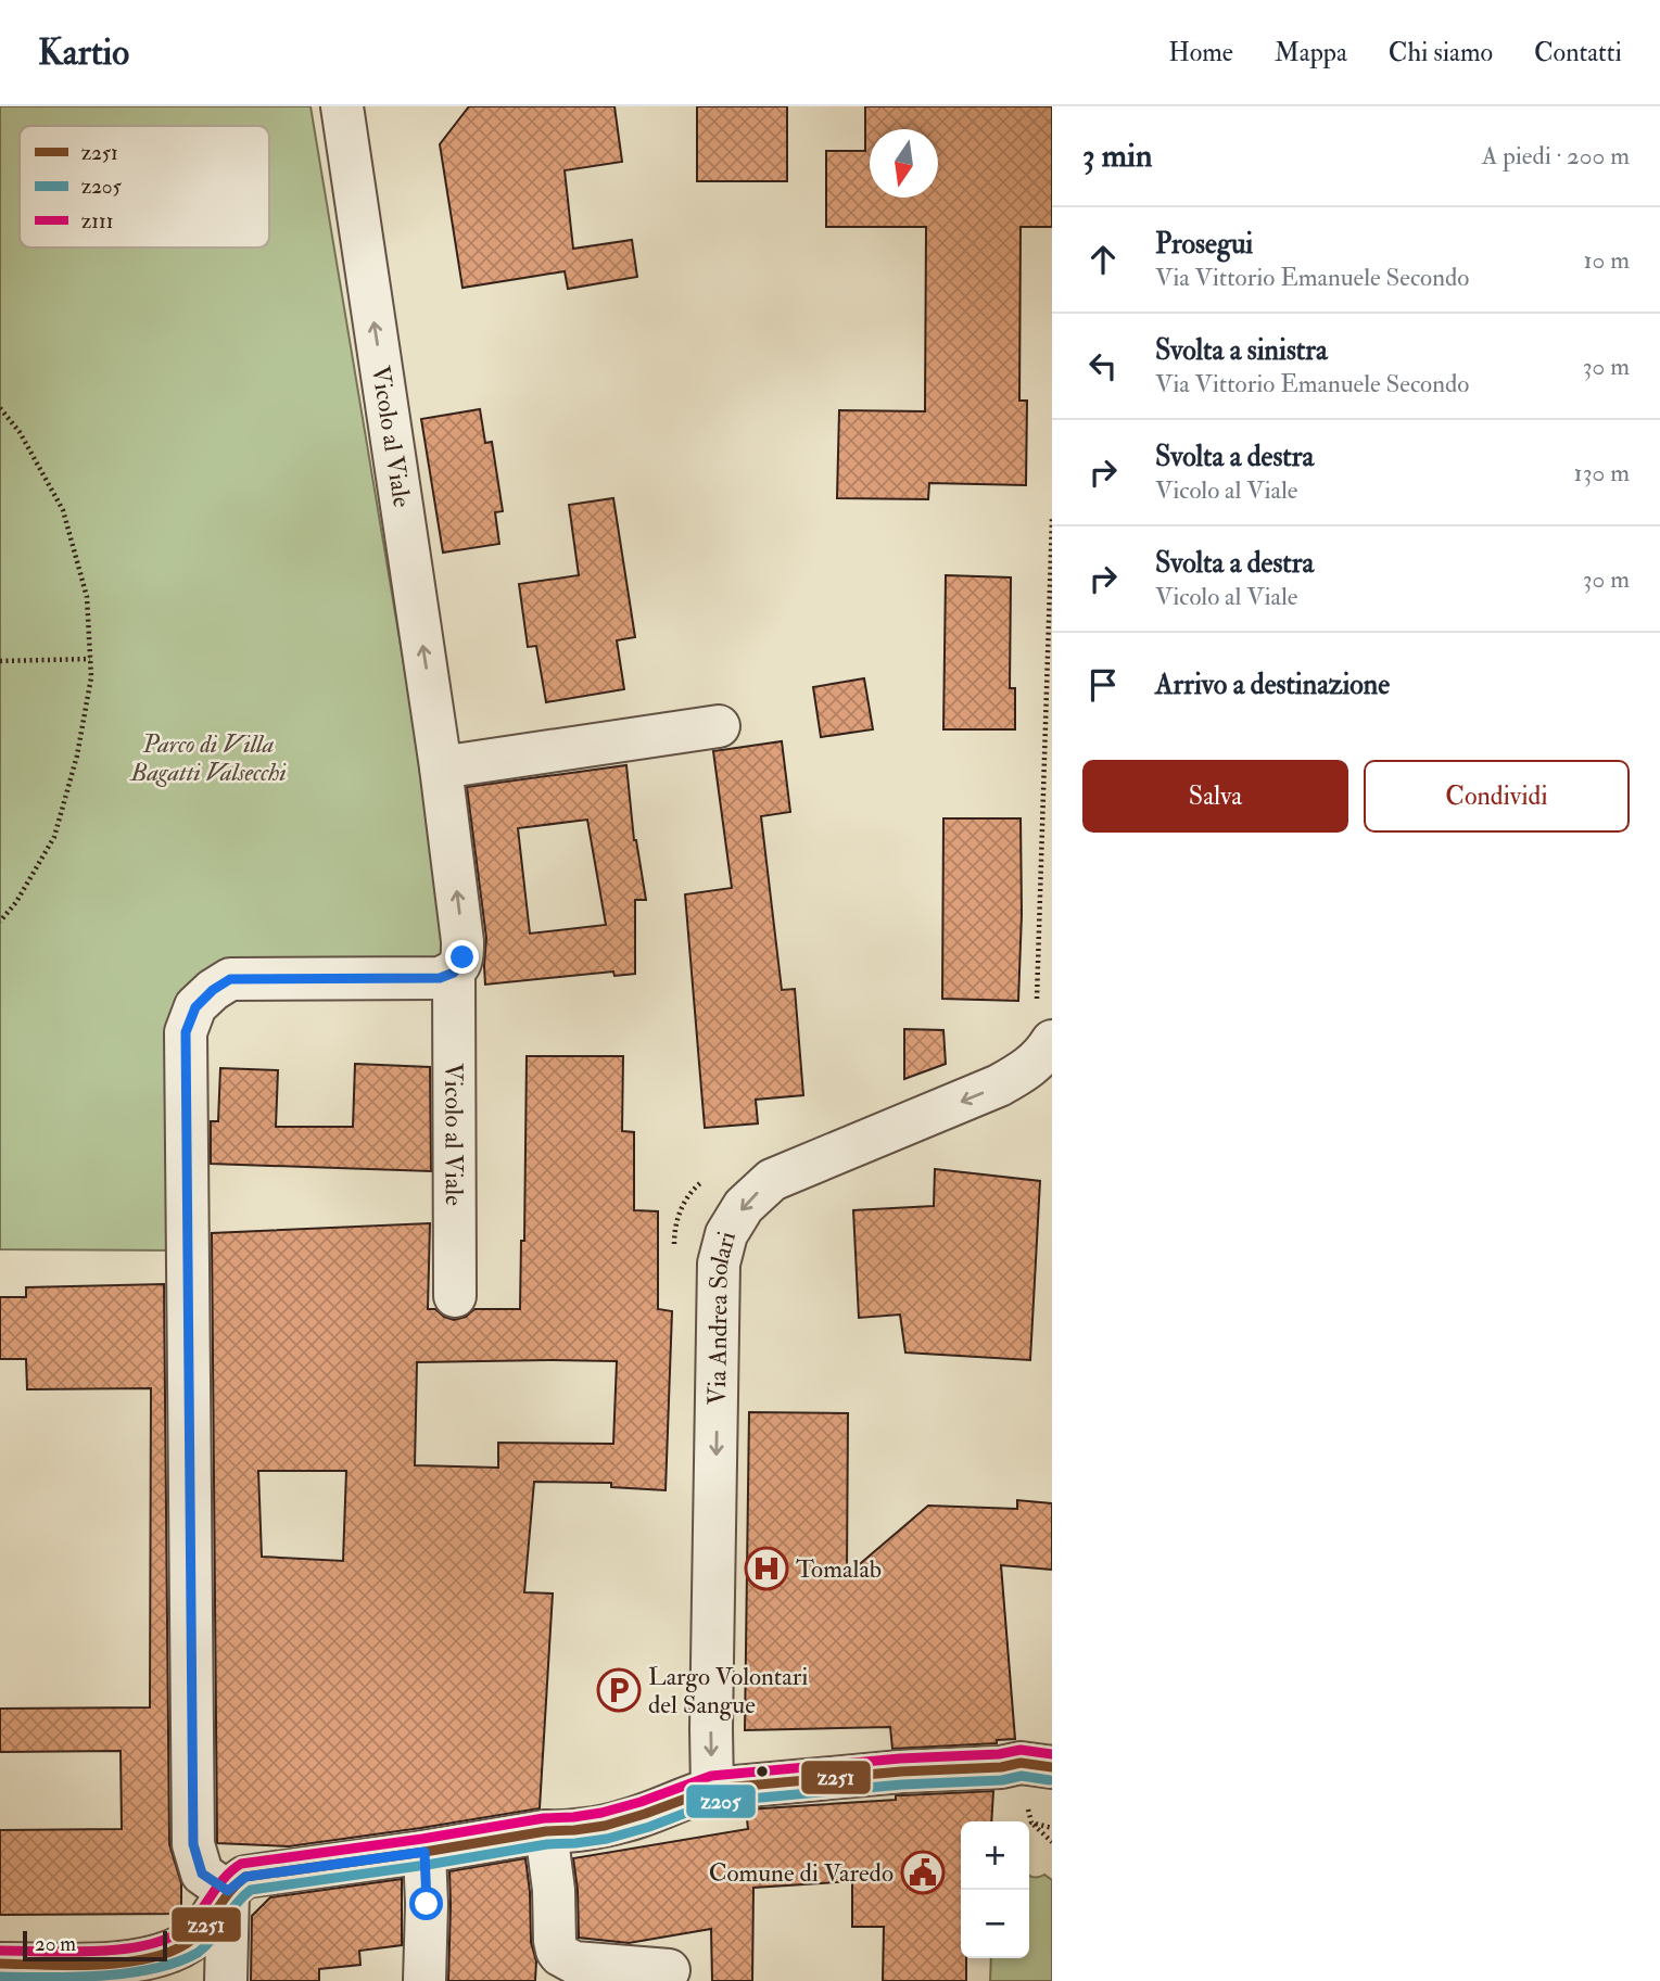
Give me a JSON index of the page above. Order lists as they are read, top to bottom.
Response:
{
  "streets": {
    "street": ["Vicolo al Viale", "Via Andrea Solari"]
  },
  "one_way": ["Vicolo al Viale", "Via Andrea Solari"],
  "parks": ["Parco di Villa Bagatti Valsecchi"],
  "places": {
    "hospital": ["Tomalab"],
    "parking": ["Largo Volontari del Sangue"],
    "public building": ["Comune di Varedo"]
  },
  "lines": ["transit line z111", "transit line z251", "transit line z205"],
  "legend": ["z251", "z205", "z111"],
  "scale_bar": "20 m",
  "north": "bottom",
  "page": {
    "header": "Kartio",
    "nav": [
      "Home",
      "Mappa",
      "Chi siamo",
      "Contatti"
    ],
    "heading": ["3 min", "A piedi · 200 m"],
    "list": [
      ["Prosegui", "Via Vittorio Emanuele Secondo", "10 m"],
      ["Svolta a sinistra", "Via Vittorio Emanuele Secondo", "30 m"],
      ["Svolta a destra", "Vicolo al Viale", "130 m"],
      ["Svolta a destra", "Vicolo al Viale", "30 m"],
      "Arrivo a destinazione"
    ],
    "buttons": ["Salva", "Condividi"],
    "map_buttons": ["+", "−"],
    "scale": "20 m"
  }
}
